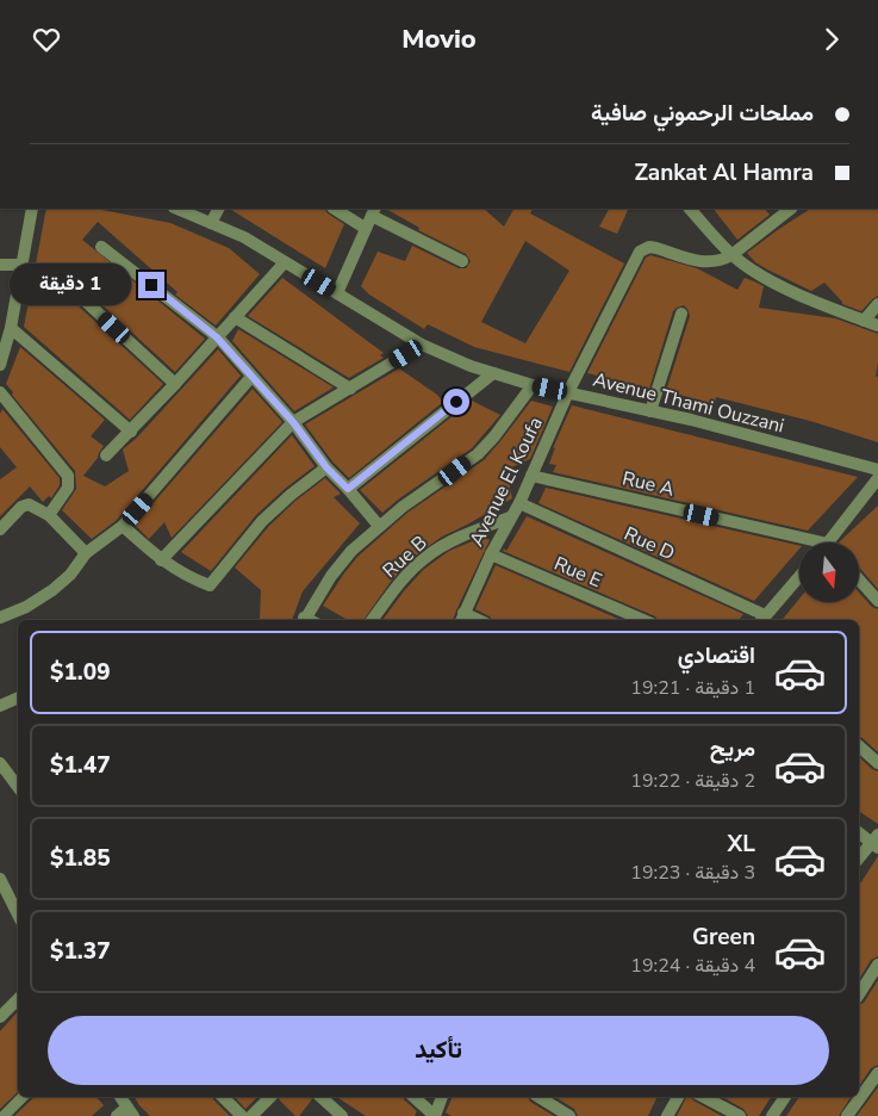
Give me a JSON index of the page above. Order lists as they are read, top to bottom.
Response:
{
  "streets": {
    "street": [
      "Avenue Thami Ouzzani",
      "Avenue El Koufa",
      "Rue A",
      "Rue D",
      "Rue B",
      "Rue E"
    ]
  },
  "crossings": [
    ["Avenue Thami Ouzzani", "Avenue El Koufa"],
    ["Avenue El Koufa", "Rue A"],
    ["Avenue El Koufa", "Rue D"],
    ["Avenue El Koufa", "Rue B"],
    ["Avenue El Koufa", "Rue E"]
  ],
  "north": "bottom",
  "page": {
    "header": "Movio",
    "banner": ["مملحات الرحموني صافية", "Zankat Al Hamra"],
    "bubble": "1 دقيقة",
    "list": [
      {
        "name": "اقتصادي",
        "note": "1 دقيقة · 19:21",
        "value": "$1.09"
      },
      {
        "name": "مريح",
        "note": "2 دقيقة · 19:22",
        "value": "$1.47"
      },
      {
        "name": "XL",
        "note": "3 دقيقة · 19:23",
        "value": "$1.85"
      },
      {
        "name": "Green",
        "note": "4 دقيقة · 19:24",
        "value": "$1.37"
      }
    ],
    "buttons": "تأكيد"
  }
}
